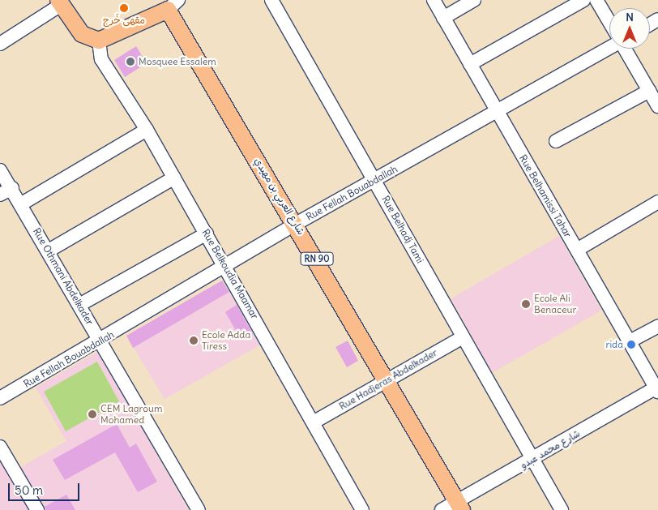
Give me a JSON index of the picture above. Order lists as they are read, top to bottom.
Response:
{
  "streets": {
    "main road": ["شارع العربي بن مهيدي", "RN 90"],
    "street": [
      "Rue Fellah Bouabdallah",
      "Rue Belhamissi Tahar",
      "Rue Belhadj Tami",
      "Rue Belkoudia Maamar",
      "Rue Othmani Abdelkader",
      "Rue Hadjeras Abdelkader",
      "شارع محمد عبدو"
    ]
  },
  "crossings": [
    ["Rue Fellah Bouabdallah", "شارع العربي بن مهيدي"],
    ["Rue Fellah Bouabdallah", "Rue Belhamissi Tahar"],
    ["Rue Fellah Bouabdallah", "Rue Belhadj Tami"],
    ["Rue Fellah Bouabdallah", "Rue Belkoudia Maamar"],
    ["Rue Fellah Bouabdallah", "Rue Othmani Abdelkader"],
    ["شارع العربي بن مهيدي", "Rue Hadjeras Abdelkader"],
    ["شارع العربي بن مهيدي", "شارع محمد عبدو"],
    ["Rue Belhamissi Tahar", "شارع محمد عبدو"],
    ["Rue Belhadj Tami", "Rue Hadjeras Abdelkader"],
    ["Rue Belhadj Tami", "شارع محمد عبدو"],
    ["Rue Belkoudia Maamar", "Rue Hadjeras Abdelkader"]
  ],
  "places": [
    "مقهى خُرج",
    "Mosquee Essalem",
    "Ecole Ali Benaceur",
    "Ecole Adda Tiress",
    "rida",
    "CEM Lagroum Mohamed"
  ],
  "scale_bar": "50 m",
  "north": "top"
}
